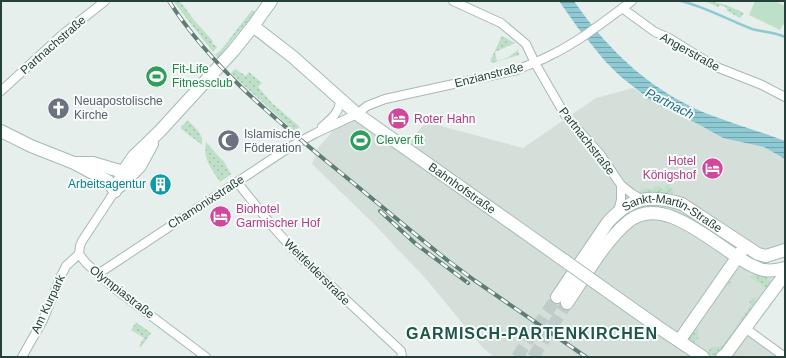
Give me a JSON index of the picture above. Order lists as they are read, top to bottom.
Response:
{
  "streets": {
    "street": [
      "Partnachstraße",
      "Angerstraße",
      "Enzianstraße",
      "Bahnhofstraße",
      "Chamonixstraße",
      "Sankt-Martin-Straße",
      "Weitfelderstraße",
      "Olympiastraße",
      "Am Kurpark"
    ]
  },
  "crossings": [
    ["Partnachstraße", "Enzianstraße"],
    ["Partnachstraße", "Sankt-Martin-Straße"],
    ["Angerstraße", "Enzianstraße"],
    ["Enzianstraße", "Bahnhofstraße"],
    ["Enzianstraße", "Chamonixstraße"],
    ["Bahnhofstraße", "Chamonixstraße"],
    ["Chamonixstraße", "Weitfelderstraße"],
    ["Chamonixstraße", "Olympiastraße"],
    ["Olympiastraße", "Am Kurpark"]
  ],
  "districts": ["GARMISCH-PARTENKIRCHEN"],
  "water": ["Partnach"],
  "places": {
    "sports": ["Fit-Life Fitnessclub", "Clever fit"],
    "church": ["Neuapostolische Kirche"],
    "hotel": ["Roter Hahn", "Hotel Königshof", "Biohotel Garmischer Hof"],
    "mosque": ["Islamische Föderation"],
    "building": ["Arbeitsagentur"]
  }
}
